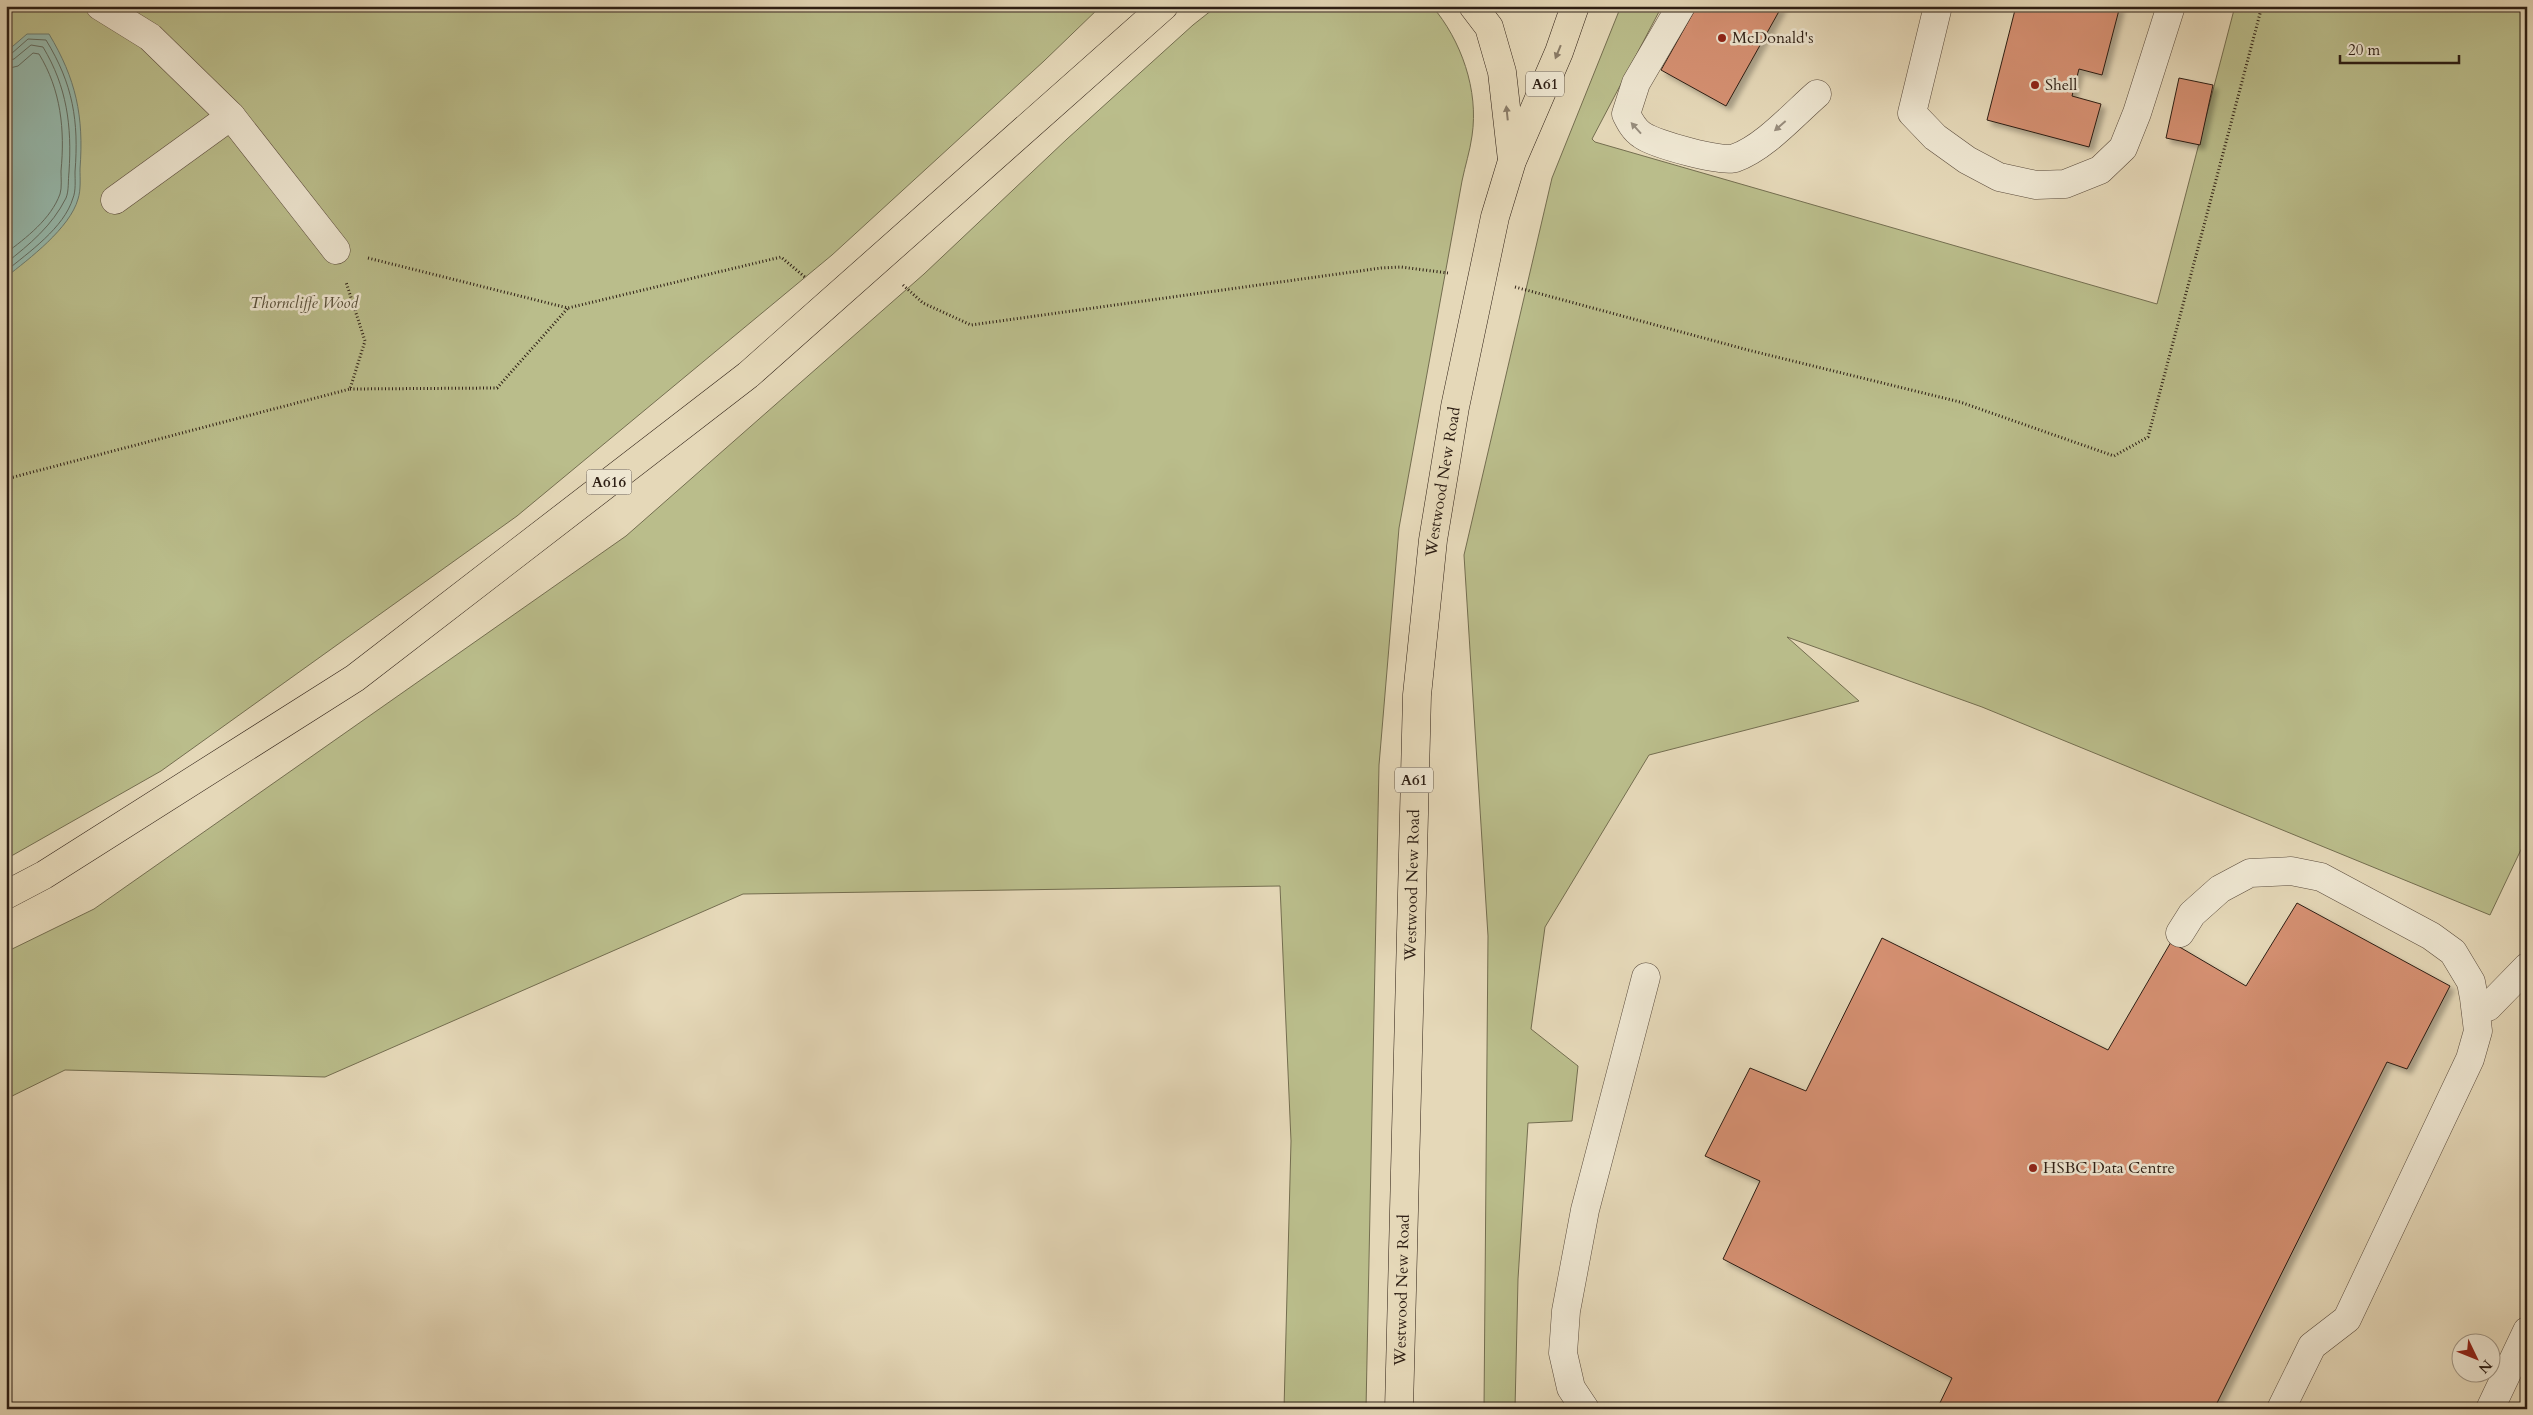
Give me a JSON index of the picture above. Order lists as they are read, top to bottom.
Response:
{
  "streets": {
    "highway": ["A61", "A616", "Westwood New Road"]
  },
  "parks": ["Thorncliffe Wood"],
  "places": ["McDonald's", "Shell", "HSBC Data Centre"],
  "scale_bar": "20 m",
  "north": "bottom right"
}
